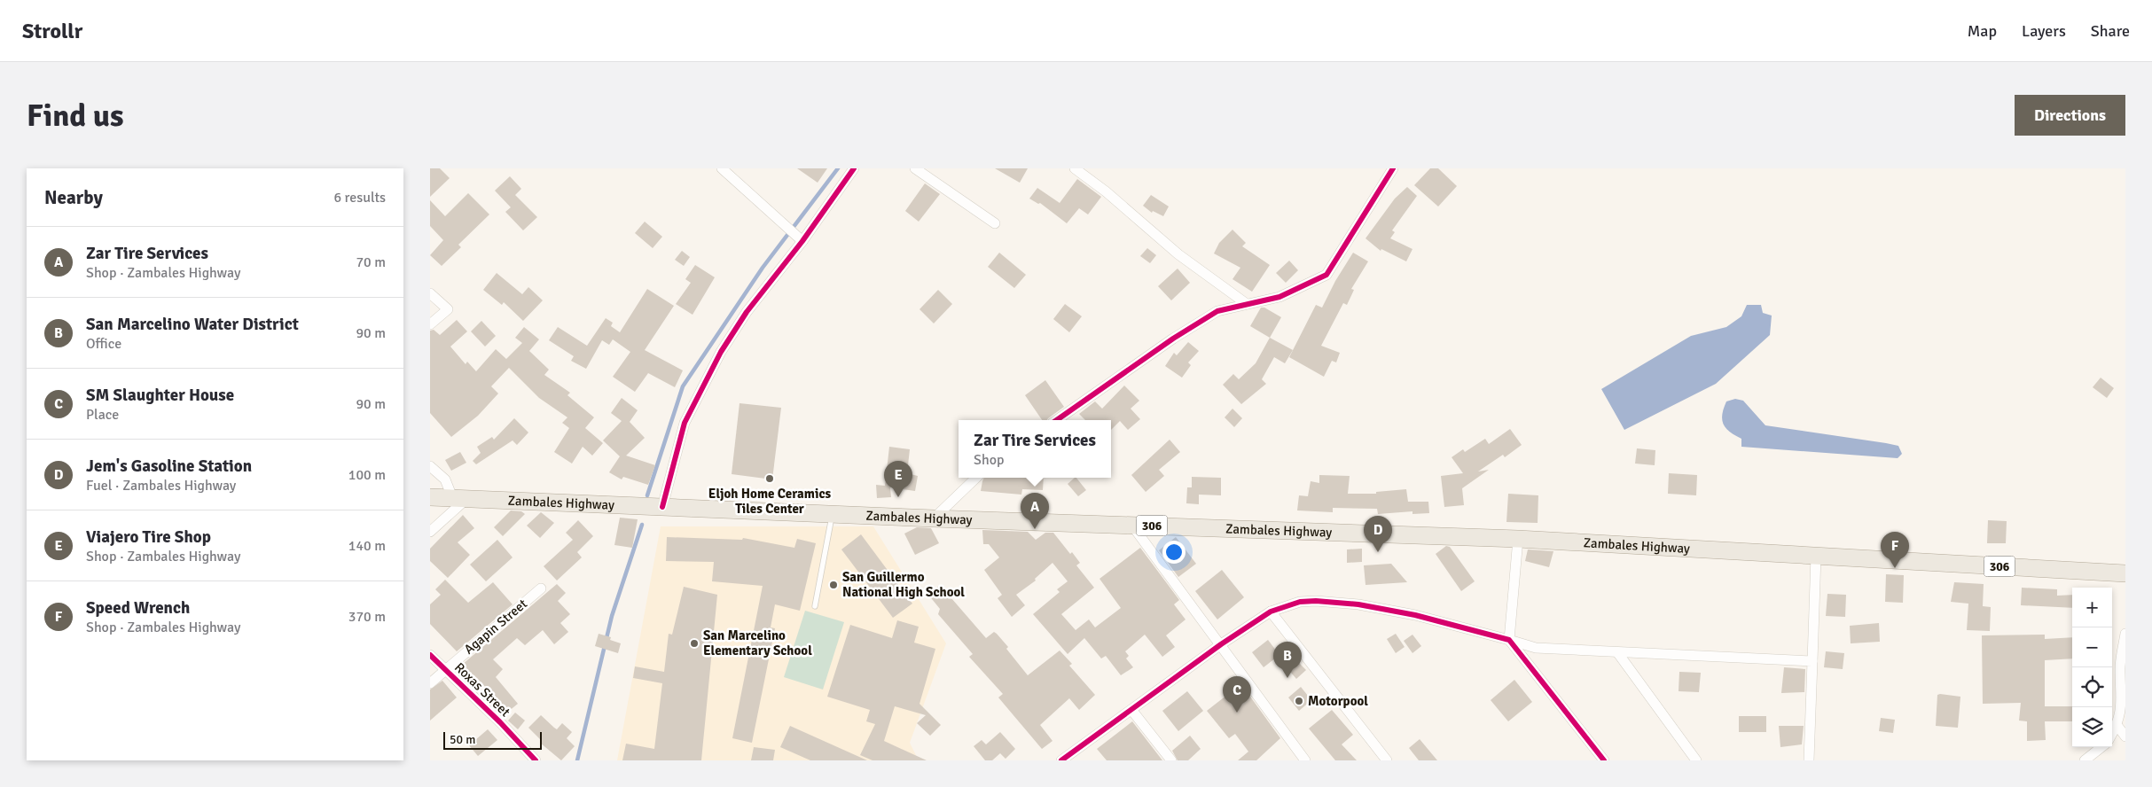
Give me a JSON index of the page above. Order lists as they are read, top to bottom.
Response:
{
  "streets": {
    "main road": ["Zambales Highway", "306"],
    "street": ["Agapin Street", "Roxas Street"]
  },
  "crossings": [
    ["Agapin Street", "Roxas Street"]
  ],
  "places": [
    "Eljoh Home Ceramics Tiles Center",
    "San Guillermo National High School",
    "San Marcelino Elementary School",
    "Motorpool"
  ],
  "scale_bar": "50 m",
  "page": {
    "header": "Strollr",
    "nav": ["Map", "Layers", "Share"],
    "buttons": "Directions",
    "title": "Find us",
    "heading": ["Nearby", "6 results"],
    "list": [
      {
        "mark": "A",
        "name": "Zar Tire Services",
        "note": "Shop · Zambales Highway",
        "value": "70 m"
      },
      {
        "mark": "B",
        "name": "San Marcelino Water District",
        "note": "Office",
        "value": "90 m"
      },
      {
        "mark": "C",
        "name": "SM Slaughter House",
        "note": "Place",
        "value": "90 m"
      },
      {
        "mark": "D",
        "name": "Jem's Gasoline Station",
        "note": "Fuel · Zambales Highway",
        "value": "100 m"
      },
      {
        "mark": "E",
        "name": "Viajero Tire Shop",
        "note": "Shop · Zambales Highway",
        "value": "140 m"
      },
      {
        "mark": "F",
        "name": "Speed Wrench",
        "note": "Shop · Zambales Highway",
        "value": "370 m"
      }
    ],
    "popup": ["Zar Tire Services", "Shop"],
    "pins": [
      "E",
      "A",
      "D",
      "F",
      "B",
      "C"
    ],
    "map_buttons": ["+", "−"],
    "scale": "50 m"
  }
}
